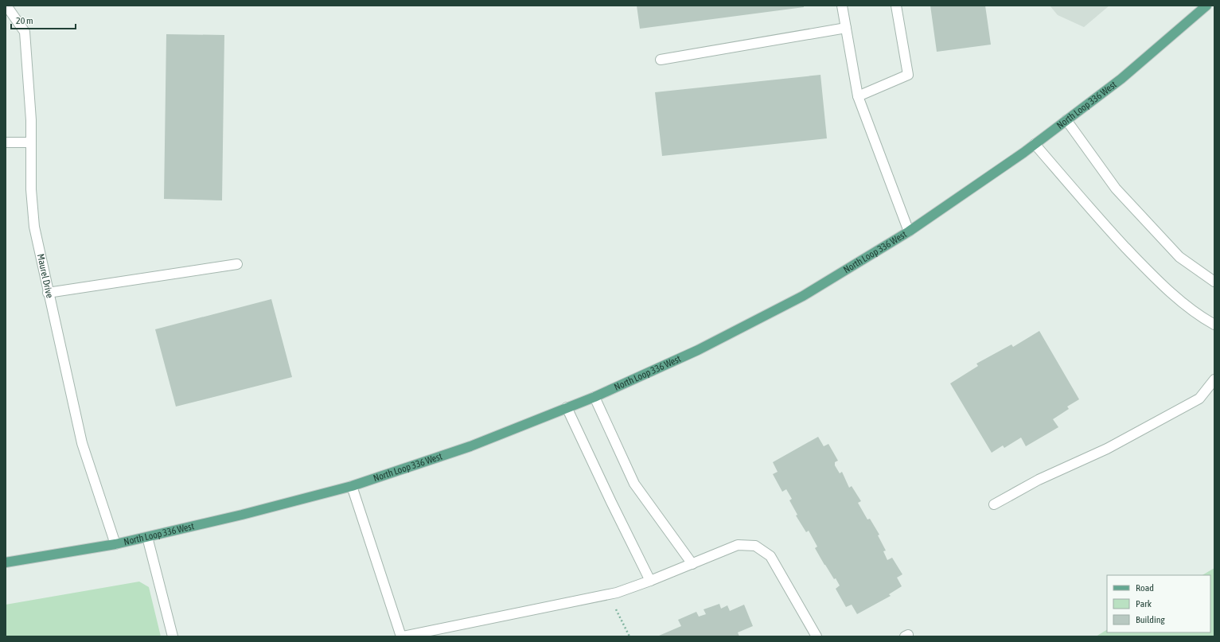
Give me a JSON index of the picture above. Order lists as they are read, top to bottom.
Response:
{
  "streets": {
    "main road": ["North Loop 336 West"],
    "street": ["Maurel Drive"]
  },
  "crossings": [
    ["North Loop 336 West", "Maurel Drive"]
  ],
  "legend": ["Road", "Park", "Building"],
  "scale_bar": "20 m"
}
